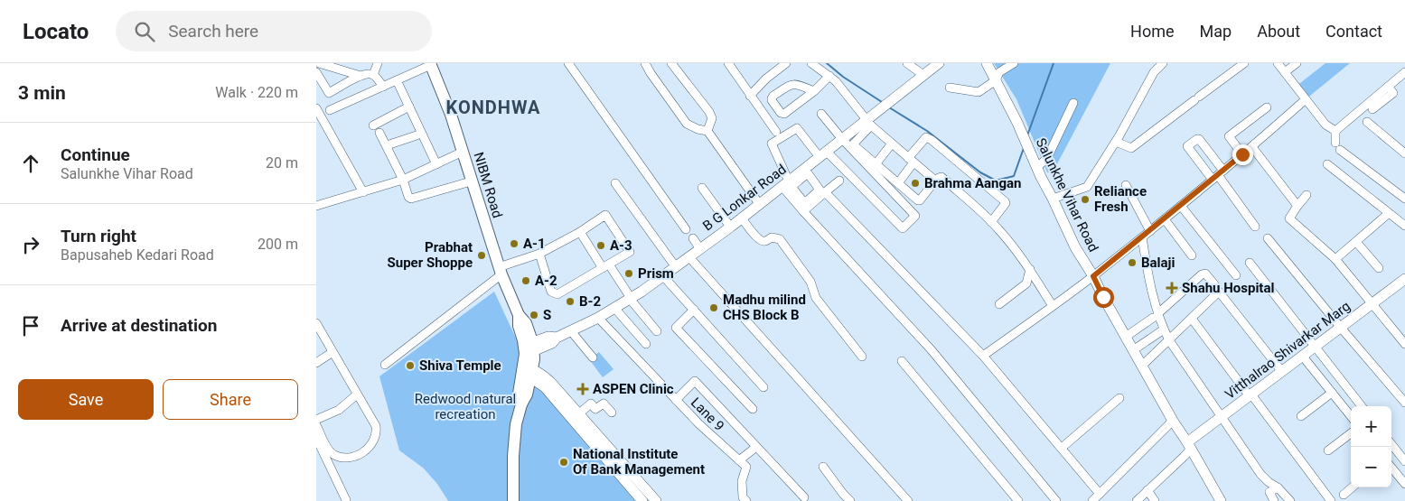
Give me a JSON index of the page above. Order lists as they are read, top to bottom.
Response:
{
  "streets": {
    "main road": ["NIBM Road"],
    "street": [
      "Salunkhe Vihar Road",
      "B G Lonkar Road",
      "Vitthalrao Shivarkar Marg",
      "Lane 9"
    ]
  },
  "crossings": [
    ["NIBM Road", "B G Lonkar Road"],
    ["Salunkhe Vihar Road", "Vitthalrao Shivarkar Marg"],
    ["B G Lonkar Road", "Lane 9"]
  ],
  "districts": ["KONDHWA"],
  "parks": ["Redwood natural recreation"],
  "places": {
    "other": [
      "Brahma Aangan",
      "Reliance Fresh",
      "A-1",
      "A-3",
      "Prabhat Super Shoppe",
      "Balaji",
      "Prism",
      "A-2",
      "B-2",
      "Madhu milind CHS Block B",
      "S",
      "Shiva Temple",
      "National Institute Of Bank Management"
    ],
    "health": ["Shahu Hospital", "ASPEN Clinic"]
  },
  "page": {
    "header": "Locato",
    "search": "Search here",
    "nav": [
      "Home",
      "Map",
      "About",
      "Contact"
    ],
    "heading": ["3 min", "Walk · 220 m"],
    "list": [
      ["Continue", "Salunkhe Vihar Road", "20 m"],
      ["Turn right", "Bapusaheb Kedari Road", "200 m"],
      "Arrive at destination"
    ],
    "buttons": ["Save", "Share"],
    "map_buttons": ["+", "−"]
  }
}
